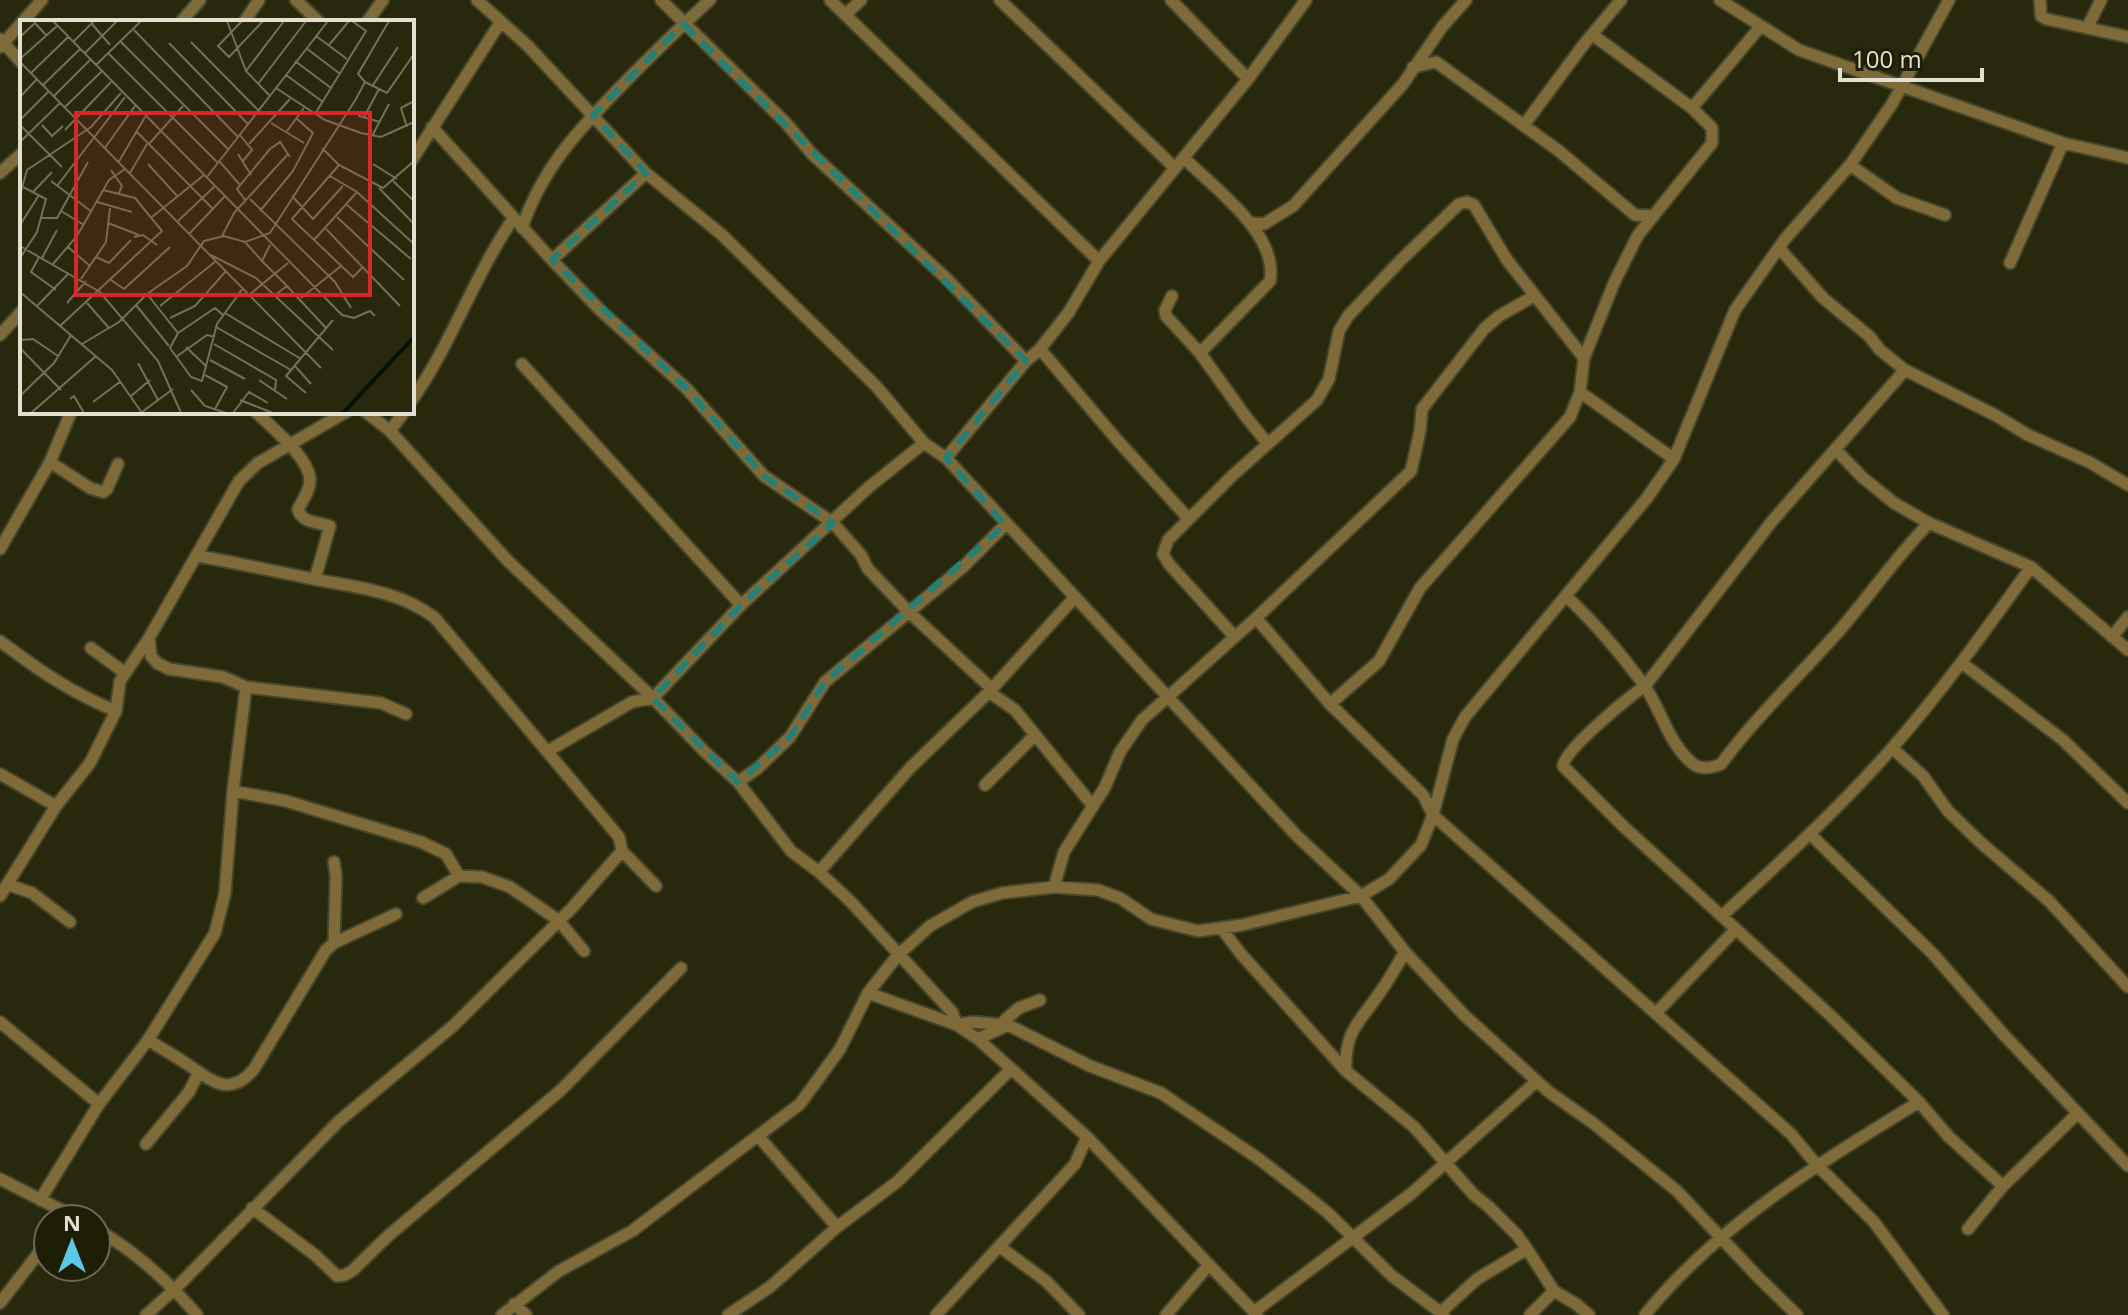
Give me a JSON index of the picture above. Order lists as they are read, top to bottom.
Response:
{
  "scale_bar": "100 m",
  "north": "top"
}
